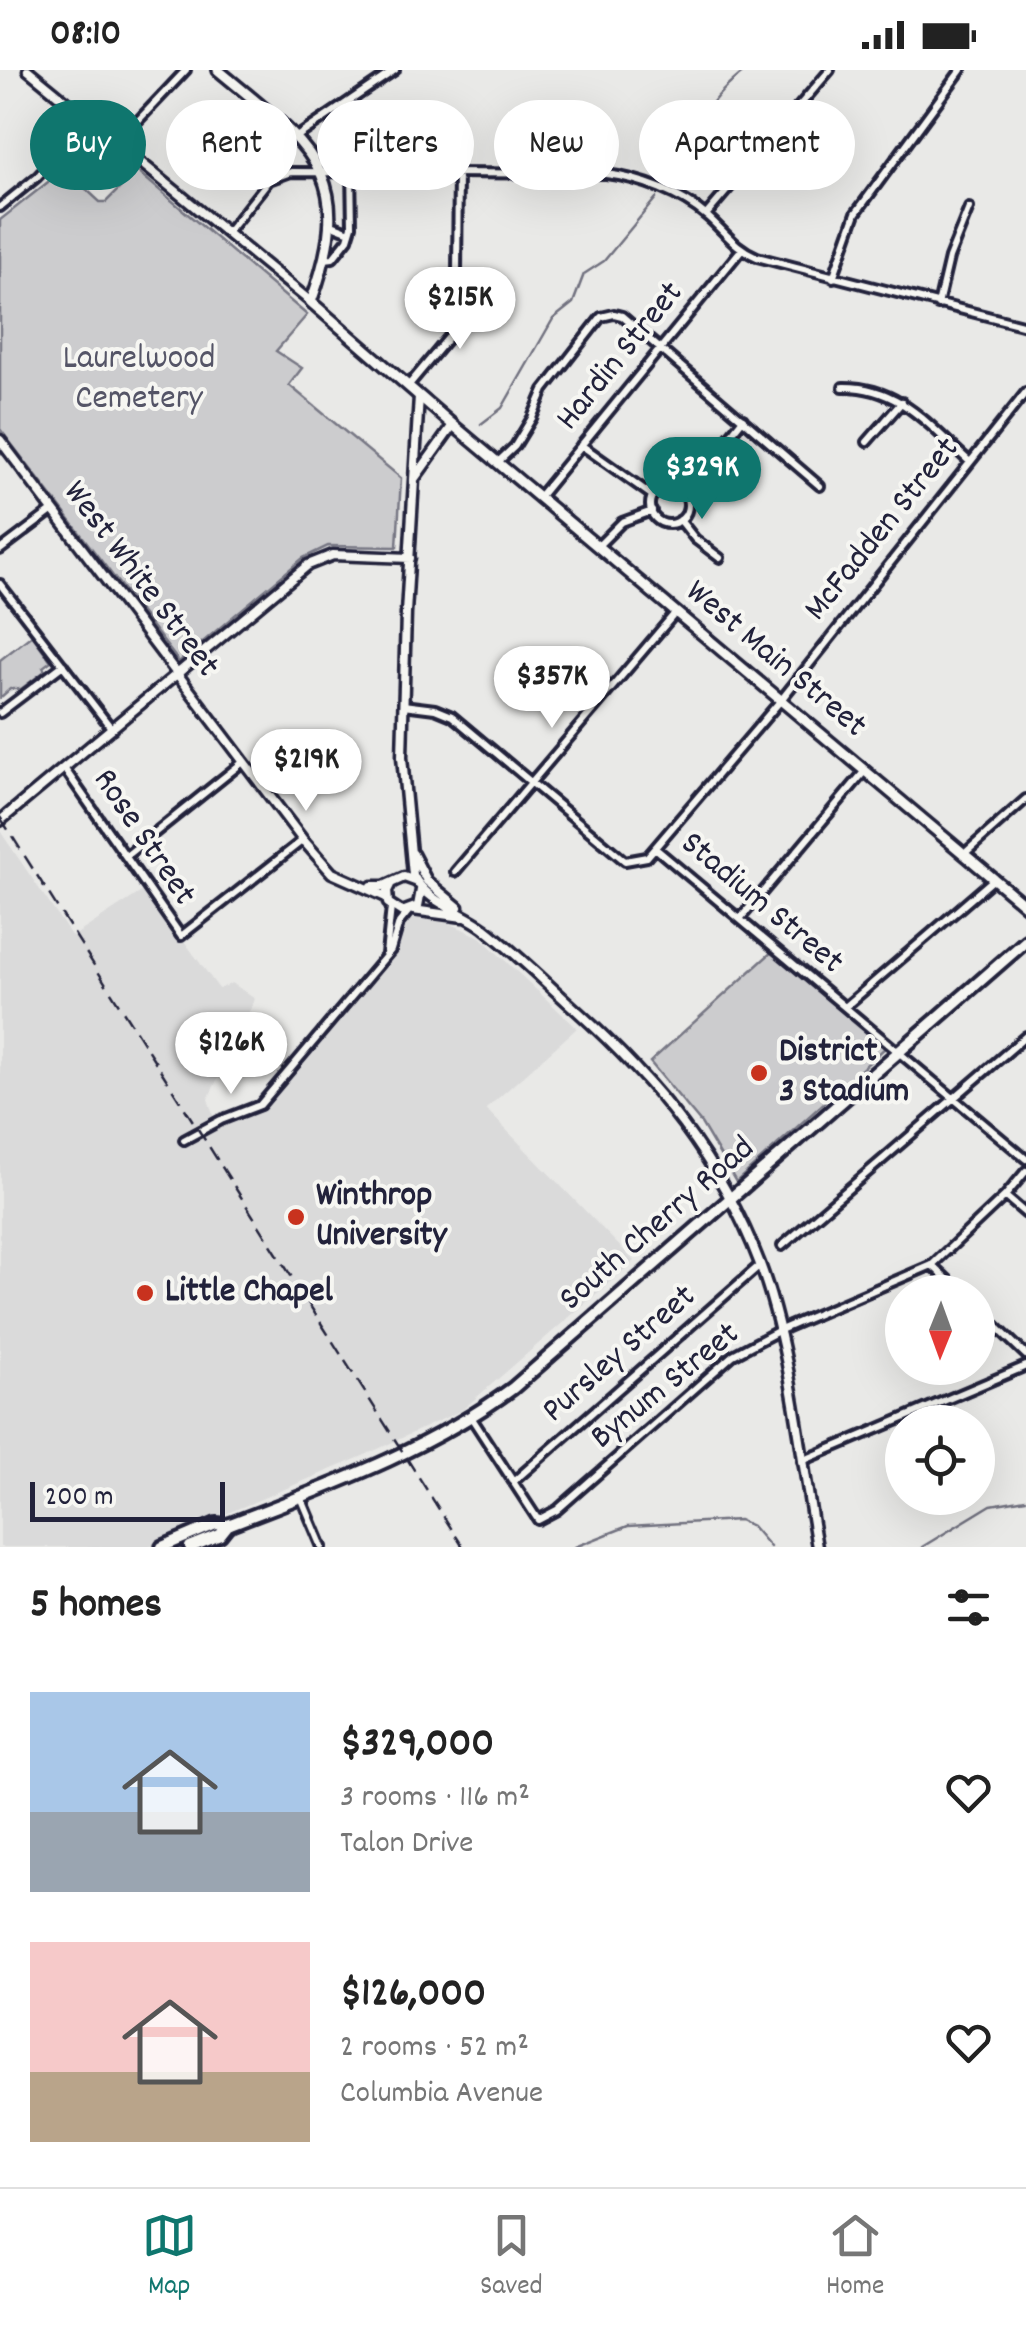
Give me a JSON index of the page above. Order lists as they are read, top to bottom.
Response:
{
  "streets": {
    "main road": ["West Main Street", "South Cherry Road"],
    "street": [
      "Hardin Street",
      "McFadden Street",
      "West White Street",
      "Rose Street",
      "Stadium Street",
      "Pursley Street",
      "Bynum Street"
    ]
  },
  "crossings": [
    ["Hardin Street", "West Main Street"],
    ["McFadden Street", "West Main Street"],
    ["McFadden Street", "Stadium Street"],
    ["West White Street", "Rose Street"],
    ["Stadium Street", "South Cherry Road"],
    ["Pursley Street", "Bynum Street"]
  ],
  "parks": ["Laurelwood Cemetery"],
  "places": ["District 3 Stadium", "Winthrop University", "Little Chapel"],
  "scale_bar": "200 m",
  "north": "bottom",
  "page": {
    "status": "08:10",
    "chip": [
      "Buy",
      "Rent",
      "Filters",
      "New",
      "Apartment"
    ],
    "price": [
      "$215K",
      "$329K",
      "$357K",
      "$219K",
      "$126K"
    ],
    "scale": "200 m",
    "heading": "5 homes",
    "list": [
      {
        "name": "$329,000",
        "note": "3 rooms · 116 m² · Talon Drive"
      },
      {
        "name": "$126,000",
        "note": "2 rooms · 52 m² · Columbia Avenue"
      }
    ],
    "tabs": ["Map", "Saved", "Home"]
  }
}
